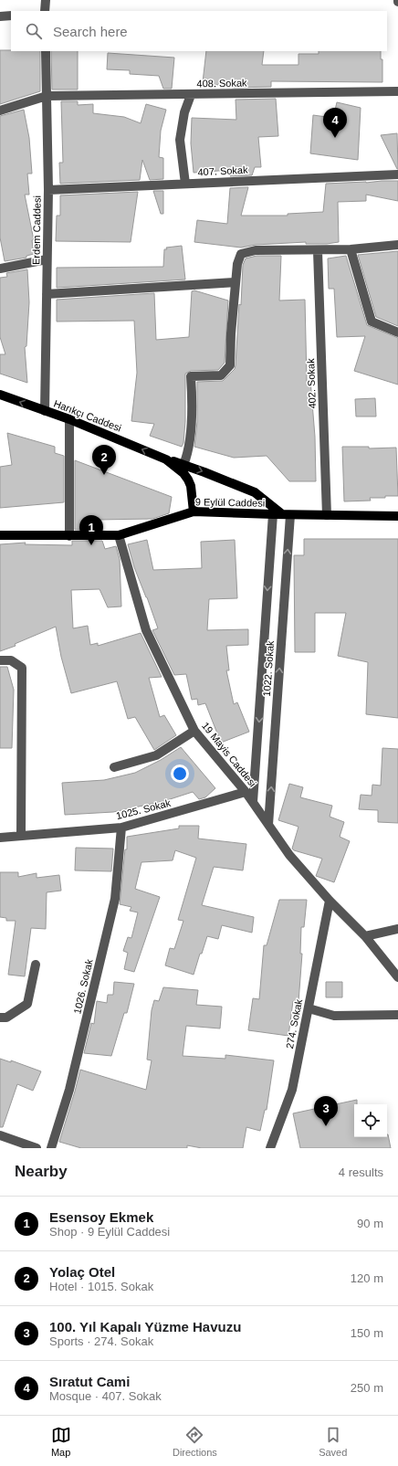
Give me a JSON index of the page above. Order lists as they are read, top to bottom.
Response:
{
  "streets": {
    "main road": ["Harıkçı Caddesi", "9 Eylül Caddesi"],
    "street": [
      "408. Sokak",
      "407. Sokak",
      "Erdem Caddesi",
      "402. Sokak",
      "1022. Sokak",
      "19 Mayis Caddesi",
      "1025. Sokak",
      "1026. Sokak",
      "274. Sokak"
    ]
  },
  "crossings": [
    ["408. Sokak", "Erdem Caddesi"],
    ["407. Sokak", "Erdem Caddesi"],
    ["Erdem Caddesi", "Harıkçı Caddesi"],
    ["402. Sokak", "9 Eylül Caddesi"],
    ["Harıkçı Caddesi", "9 Eylül Caddesi"],
    ["Harıkçı Caddesi", "1022. Sokak"],
    ["9 Eylül Caddesi", "1022. Sokak"],
    ["9 Eylül Caddesi", "19 Mayis Caddesi"],
    ["1022. Sokak", "19 Mayis Caddesi"],
    ["19 Mayis Caddesi", "1025. Sokak"],
    ["19 Mayis Caddesi", "274. Sokak"],
    ["1025. Sokak", "1026. Sokak"]
  ],
  "page": {
    "search": "Search here",
    "pins": [
      "4",
      "2",
      "1",
      "3"
    ],
    "heading": ["Nearby", "4 results"],
    "list": [
      {
        "mark": "1",
        "name": "Esensoy Ekmek",
        "note": "Shop · 9 Eylül Caddesi",
        "value": "90 m"
      },
      {
        "mark": "2",
        "name": "Yolaç Otel",
        "note": "Hotel · 1015. Sokak",
        "value": "120 m"
      },
      {
        "mark": "3",
        "name": "100. Yıl Kapalı Yüzme Havuzu",
        "note": "Sports · 274. Sokak",
        "value": "150 m"
      },
      {
        "mark": "4",
        "name": "Sıratut Cami",
        "note": "Mosque · 407. Sokak",
        "value": "250 m"
      }
    ],
    "nav": ["Map", "Directions", "Saved"]
  }
}
